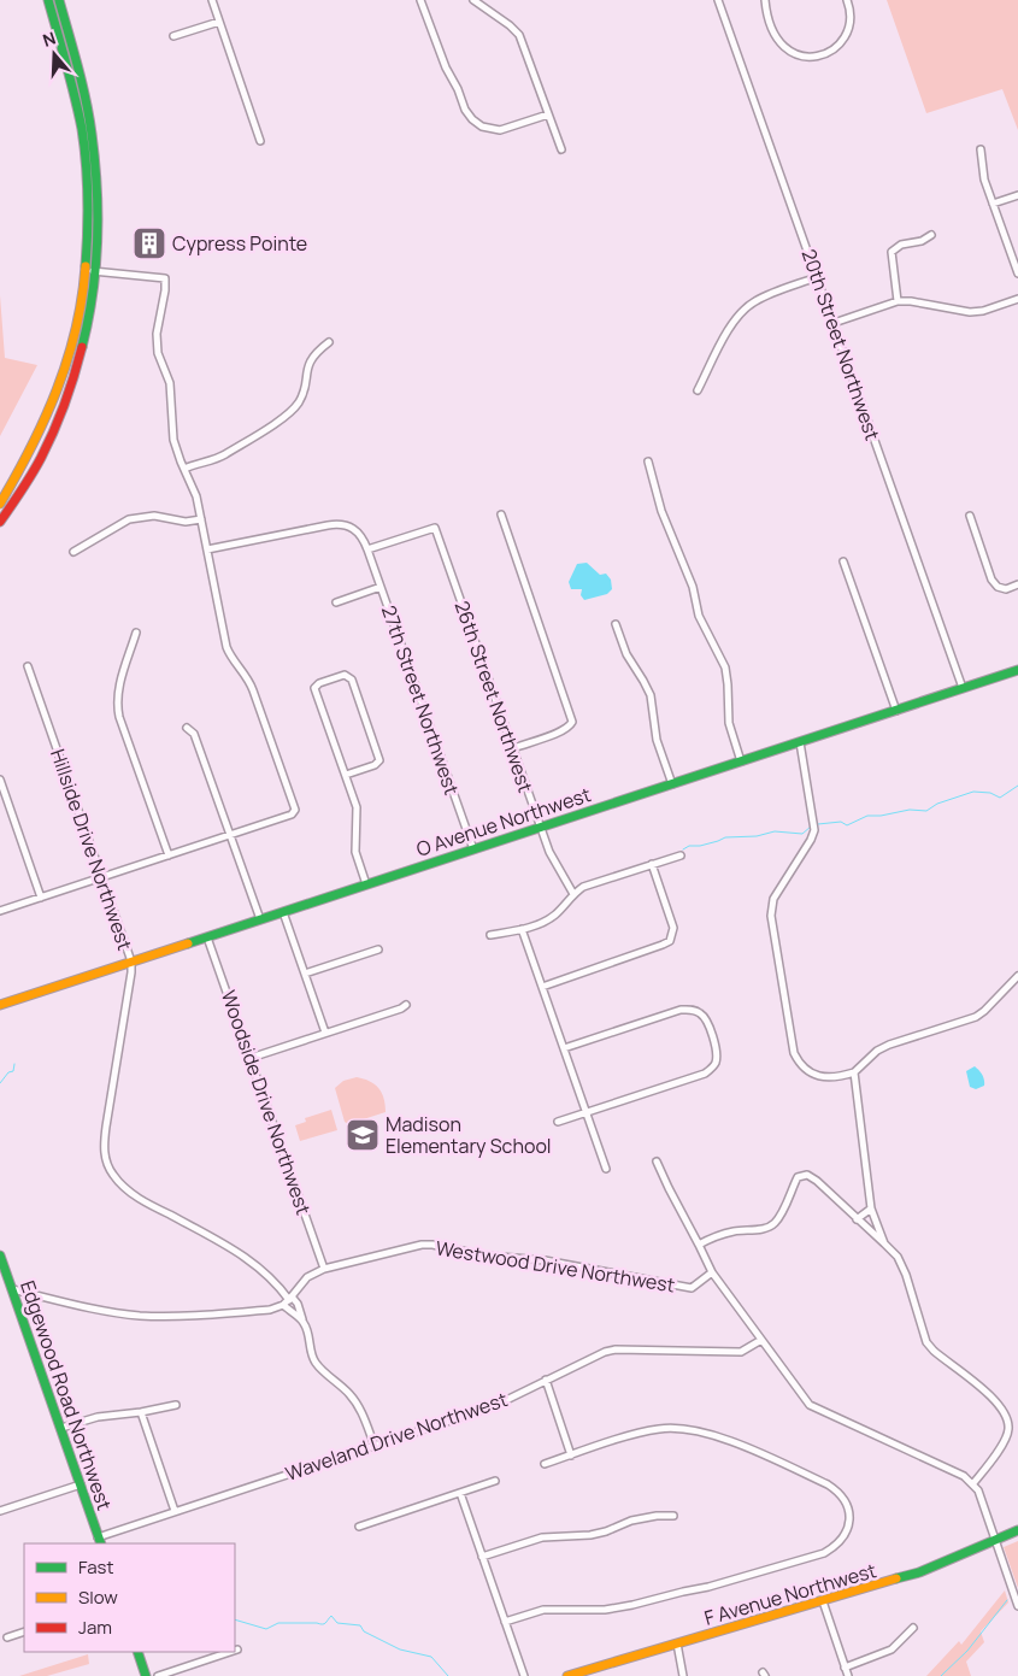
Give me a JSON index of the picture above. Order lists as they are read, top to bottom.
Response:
{
  "streets": {
    "main road": ["O Avenue Northwest", "Edgewood Road Northwest", "F Avenue Northwest"],
    "street": [
      "20th Street Northwest",
      "26th Street Northwest",
      "27th Street Northwest",
      "Hillside Drive Northwest",
      "Woodside Drive Northwest",
      "Westwood Drive Northwest",
      "Waveland Drive Northwest"
    ]
  },
  "crossings": [
    ["20th Street Northwest", "O Avenue Northwest"],
    ["26th Street Northwest", "27th Street Northwest"],
    ["26th Street Northwest", "O Avenue Northwest"],
    ["27th Street Northwest", "O Avenue Northwest"],
    ["O Avenue Northwest", "Hillside Drive Northwest"],
    ["O Avenue Northwest", "Woodside Drive Northwest"],
    ["Hillside Drive Northwest", "Westwood Drive Northwest"],
    ["Hillside Drive Northwest", "Waveland Drive Northwest"],
    ["Woodside Drive Northwest", "Westwood Drive Northwest"],
    ["Westwood Drive Northwest", "Edgewood Road Northwest"],
    ["Edgewood Road Northwest", "Waveland Drive Northwest"]
  ],
  "places": {
    "building": ["Cypress Pointe"],
    "school or university": ["Madison Elementary School"]
  },
  "legend": ["Fast", "Slow", "Jam"],
  "north": "top"
}
